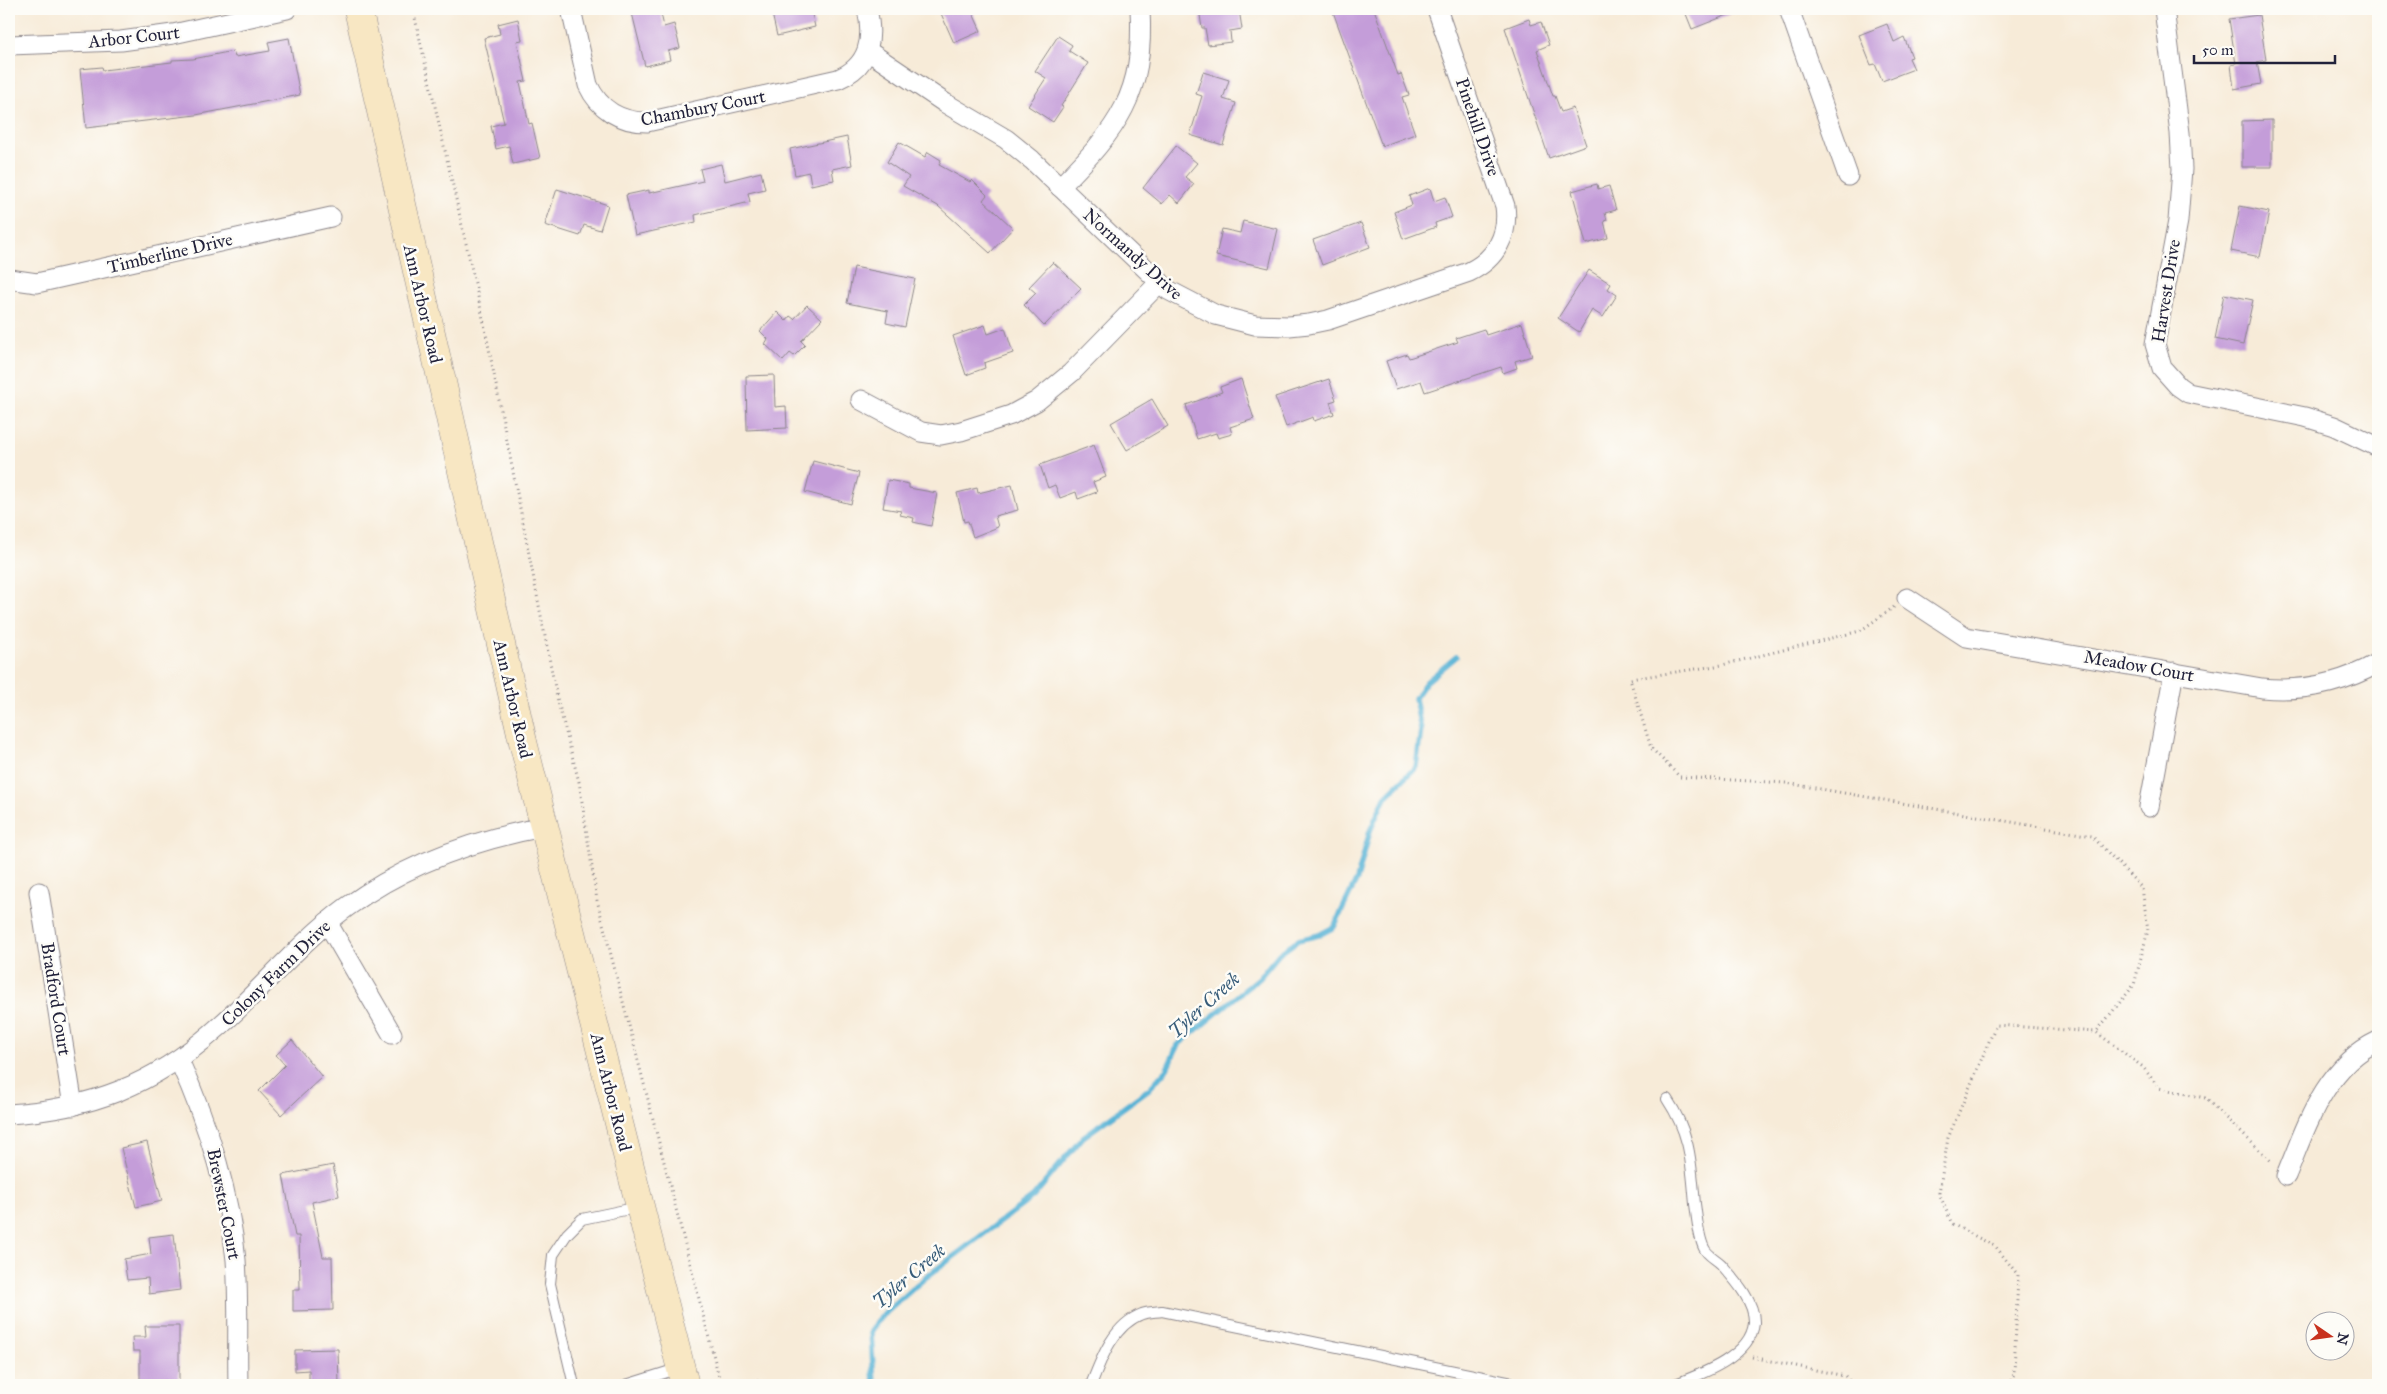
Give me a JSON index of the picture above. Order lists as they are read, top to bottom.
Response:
{
  "streets": {
    "main road": ["Ann Arbor Road"],
    "street": [
      "Arbor Court",
      "Chambury Court",
      "Pinehill Drive",
      "Timberline Drive",
      "Normandy Drive",
      "Harvest Drive",
      "Meadow Court",
      "Colony Farm Drive",
      "Bradford Court",
      "Brewster Court"
    ]
  },
  "crossings": [
    ["Chambury Court", "Normandy Drive"],
    ["Pinehill Drive", "Normandy Drive"],
    ["Ann Arbor Road", "Colony Farm Drive"],
    ["Colony Farm Drive", "Bradford Court"],
    ["Colony Farm Drive", "Brewster Court"]
  ],
  "water": ["Tyler Creek"],
  "scale_bar": "50 m",
  "north": "right"
}
